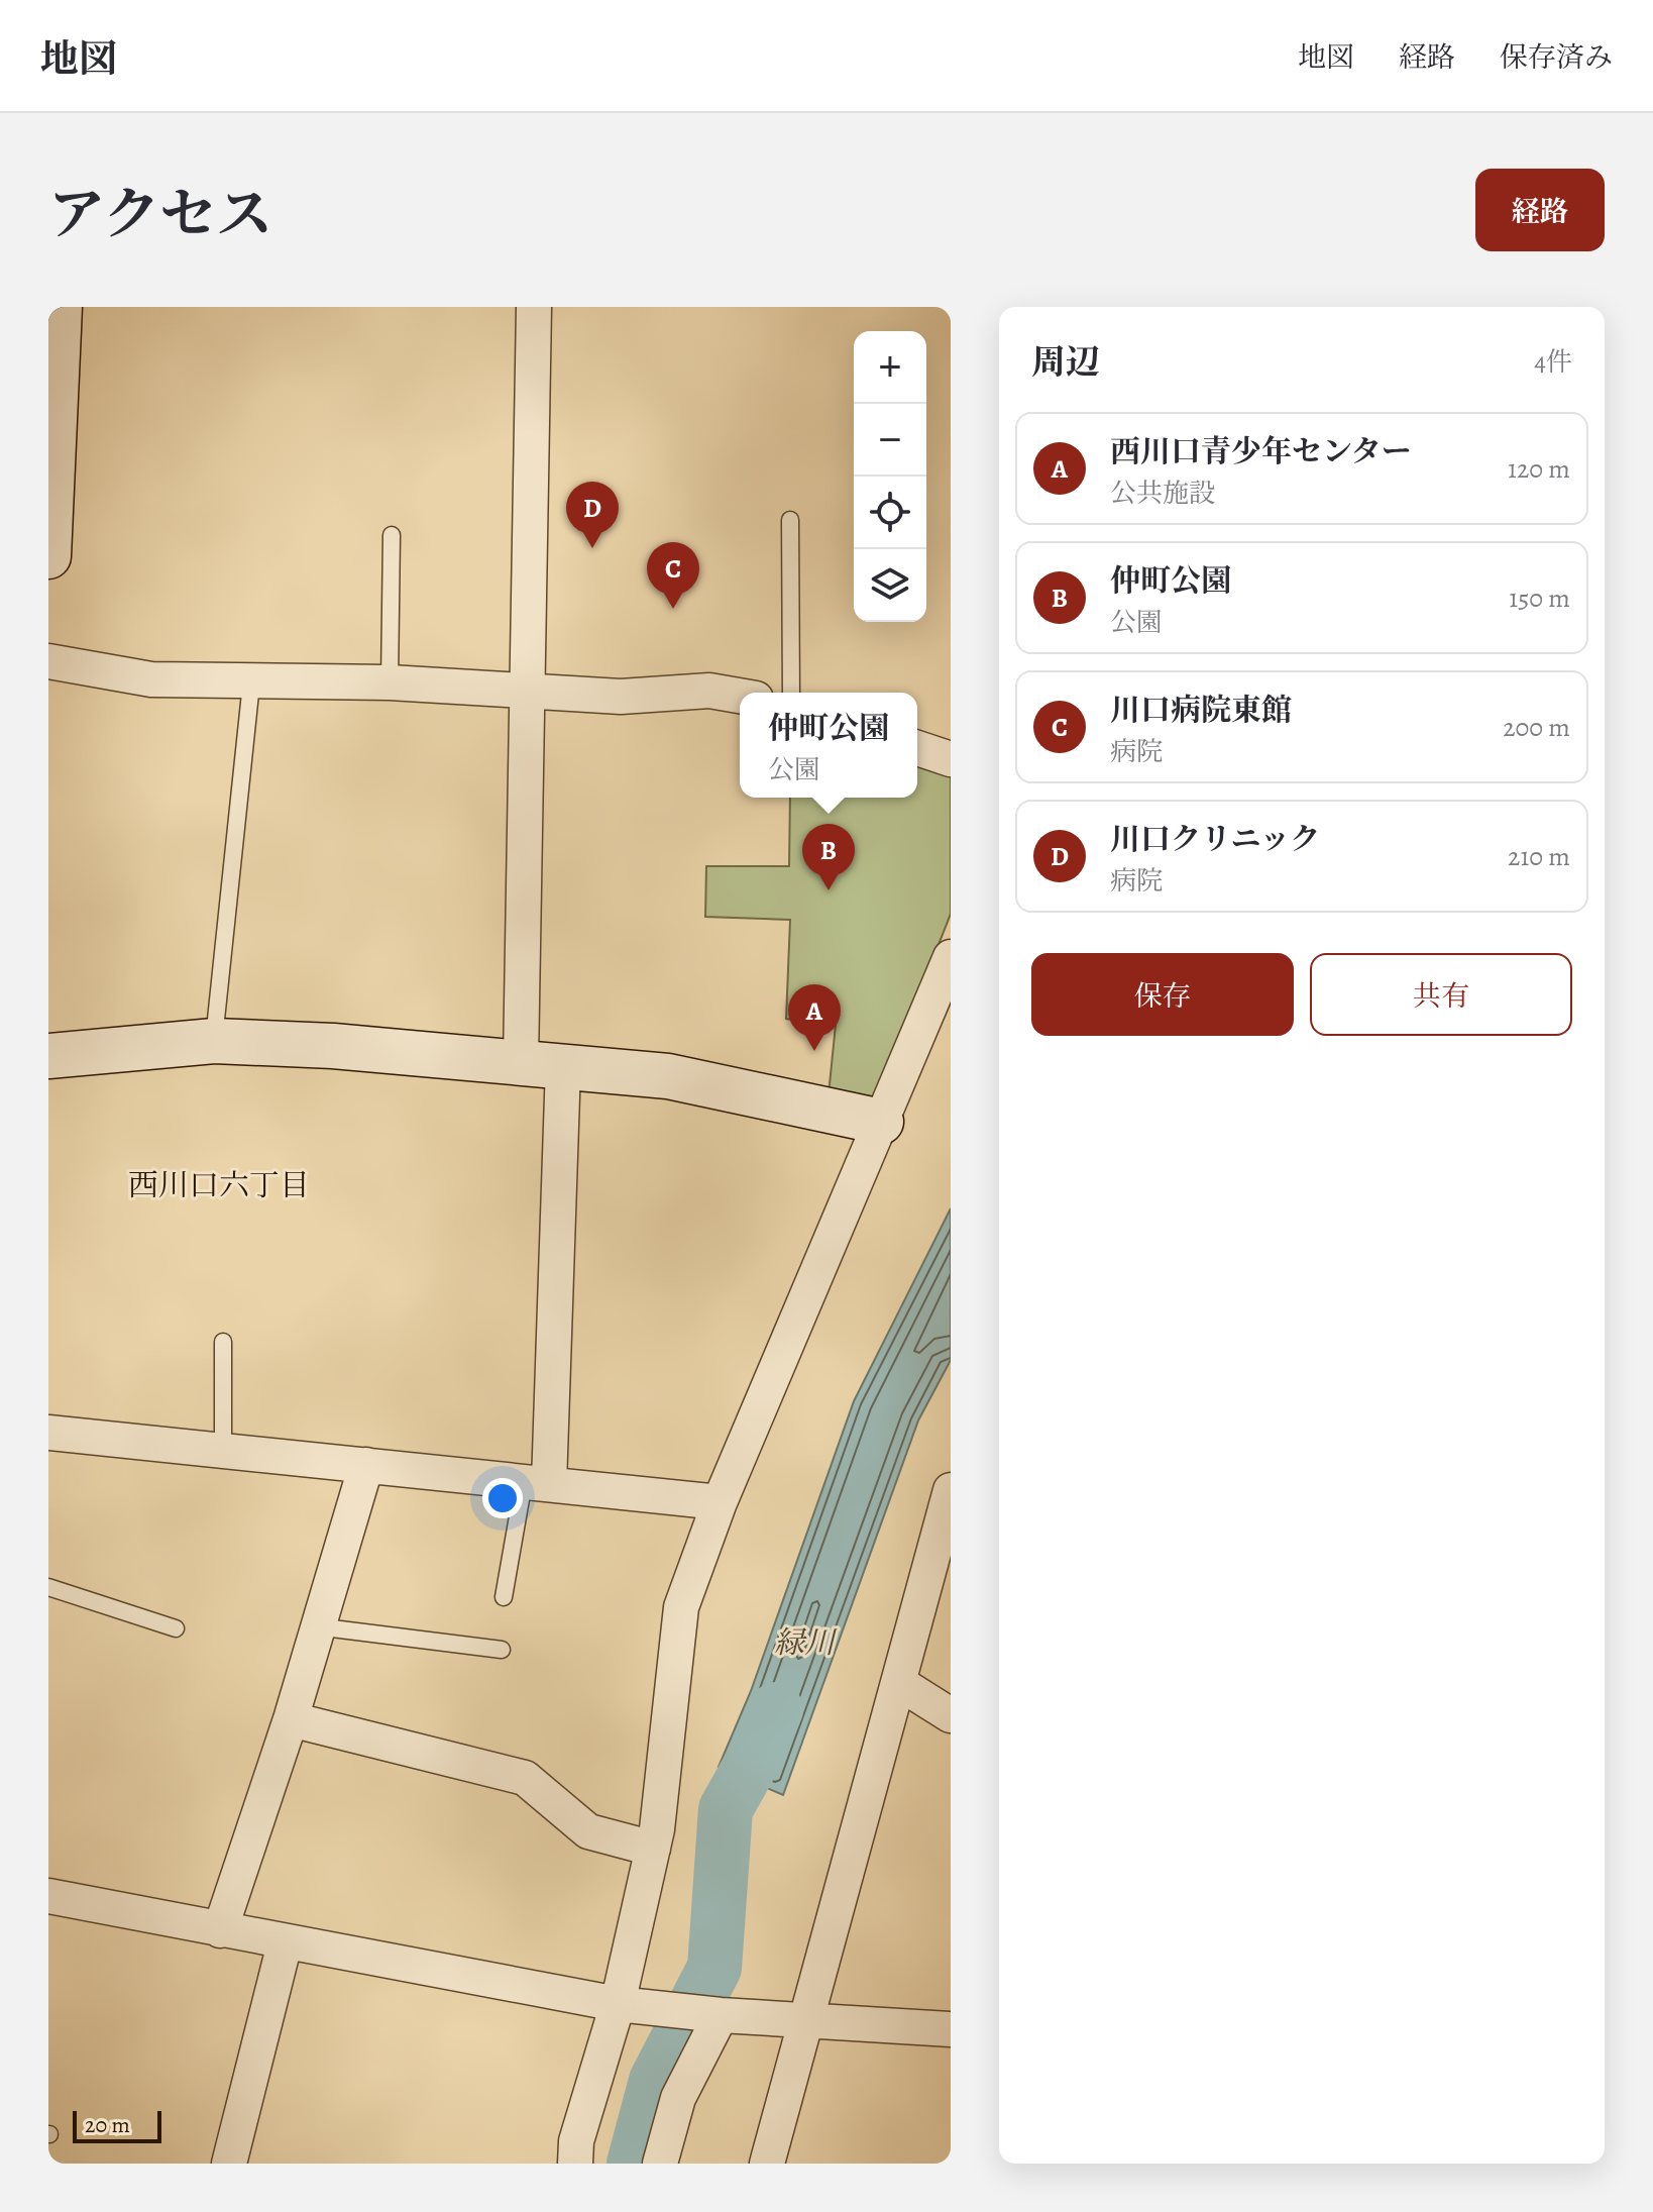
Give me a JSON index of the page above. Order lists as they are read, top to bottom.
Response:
{
  "districts": ["西川口六丁目"],
  "water": ["緑川"],
  "scale_bar": "20 m",
  "page": {
    "header": "地図",
    "nav": ["地図", "経路", "保存済み"],
    "title": "アクセス",
    "buttons": [
      "経路",
      ["保存", "共有"]
    ],
    "heading": ["周辺", "4件"],
    "map_buttons": ["+", "−"],
    "list": [
      {
        "mark": "A",
        "name": "西川口青少年センター",
        "note": "公共施設",
        "value": "120 m"
      },
      {
        "mark": "B",
        "name": "仲町公園",
        "note": "公園",
        "value": "150 m"
      },
      {
        "mark": "C",
        "name": "川口病院東館",
        "note": "病院",
        "value": "200 m"
      },
      {
        "mark": "D",
        "name": "川口クリニック",
        "note": "病院",
        "value": "210 m"
      }
    ],
    "pins": [
      "D",
      "C",
      "B",
      "A"
    ],
    "popup": ["仲町公園", "公園"],
    "scale": "20 m"
  }
}
